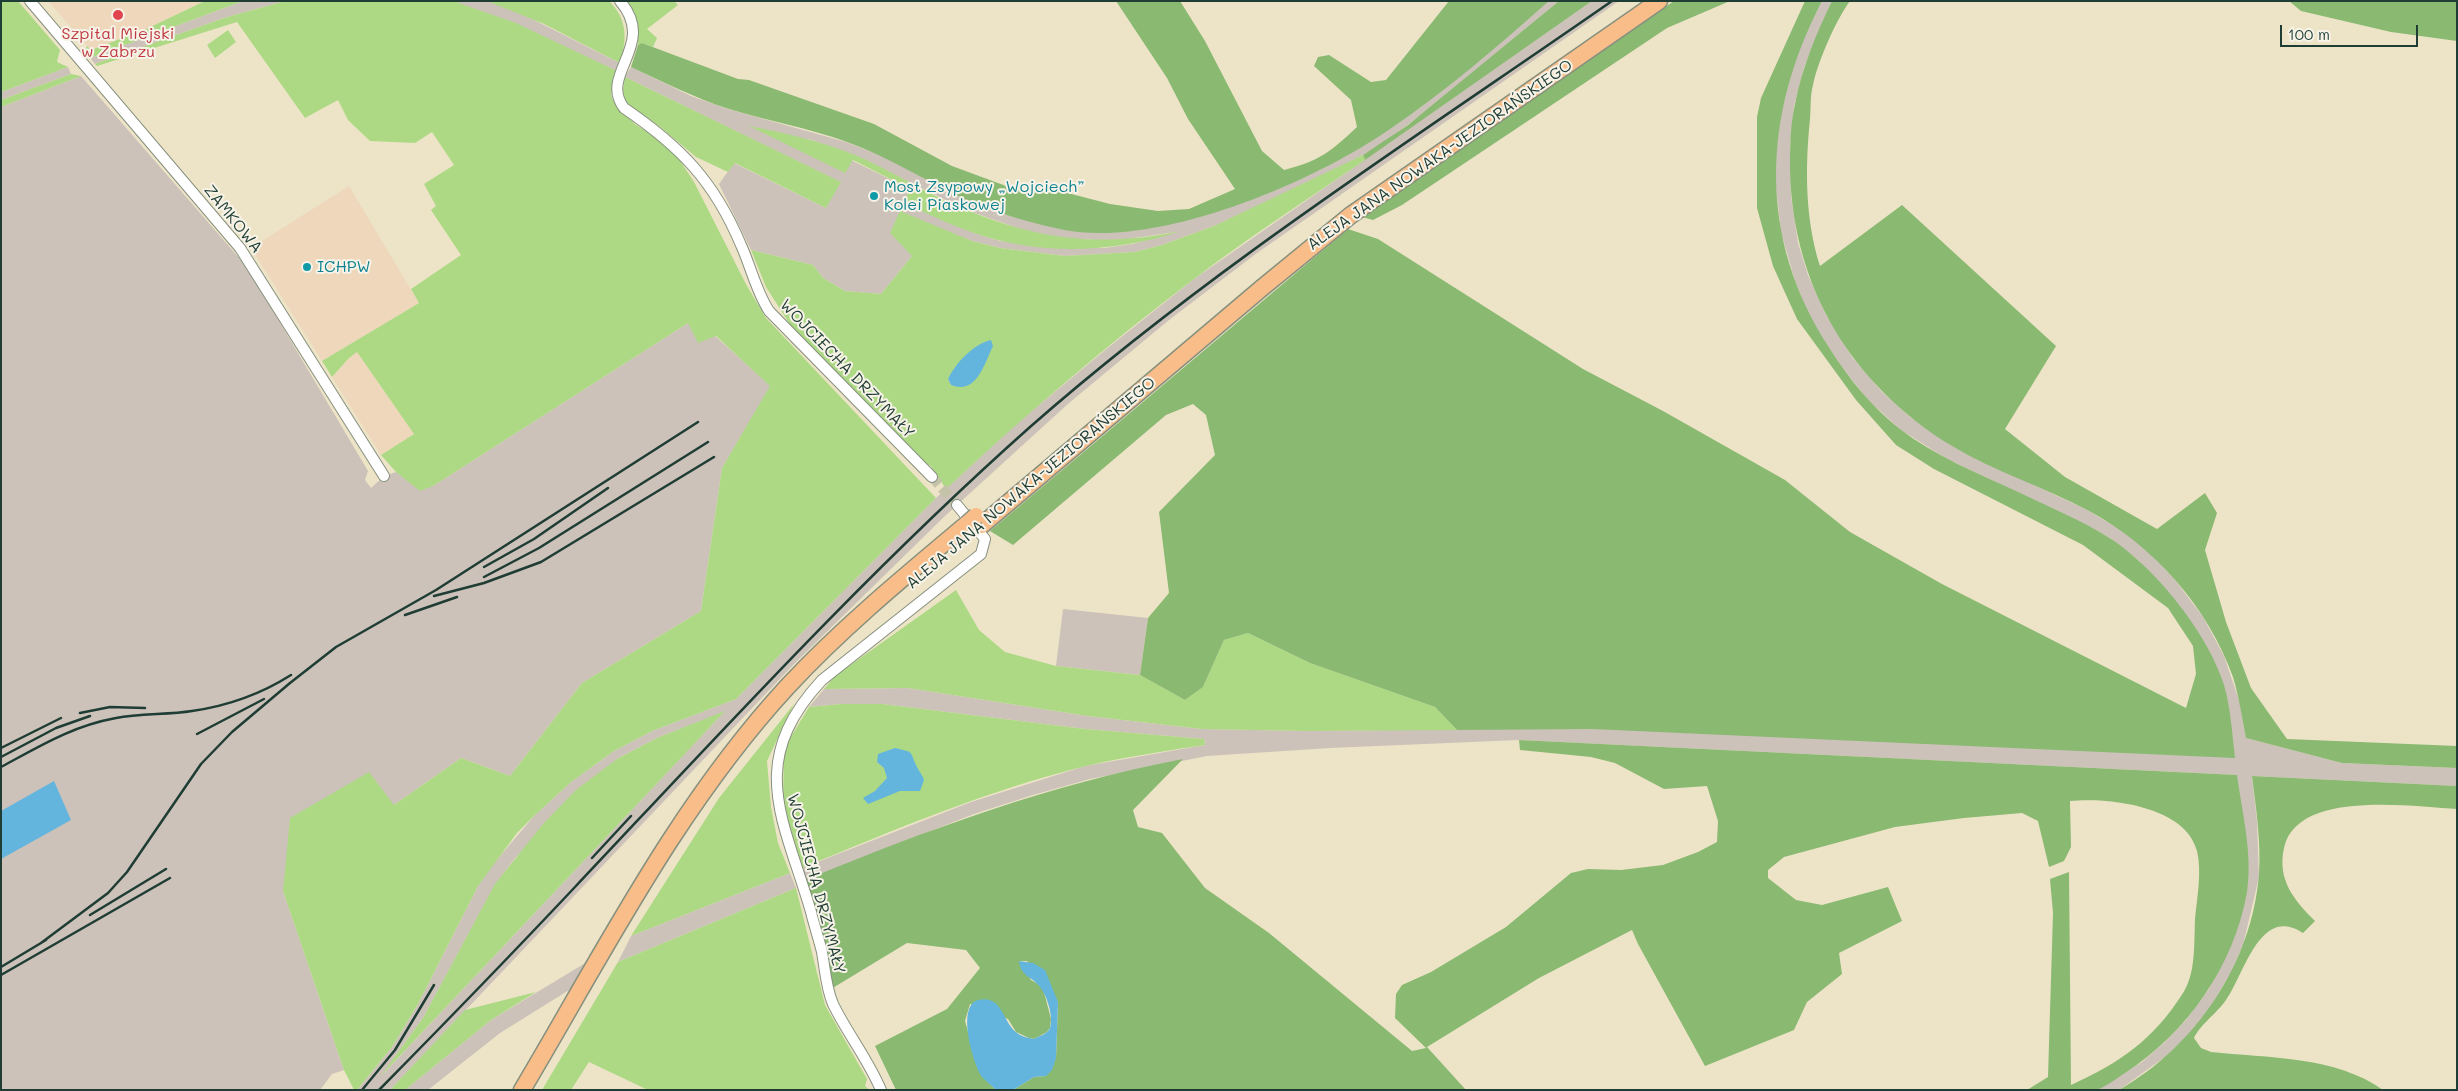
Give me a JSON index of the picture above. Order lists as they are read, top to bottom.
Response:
{
  "streets": {
    "main road": ["ALEJA JANA NOWAKA-JEZIORAŃSKIEGO"],
    "street": ["ZAMKOWA", "WOJCIECHA DRZYMAŁY"]
  },
  "places": ["Szpital Miejski w Zabrzu", "Most Zsypowy „Wojciech” Kolei Piaskowej", "ICHPW"],
  "scale_bar": "100 m"
}
